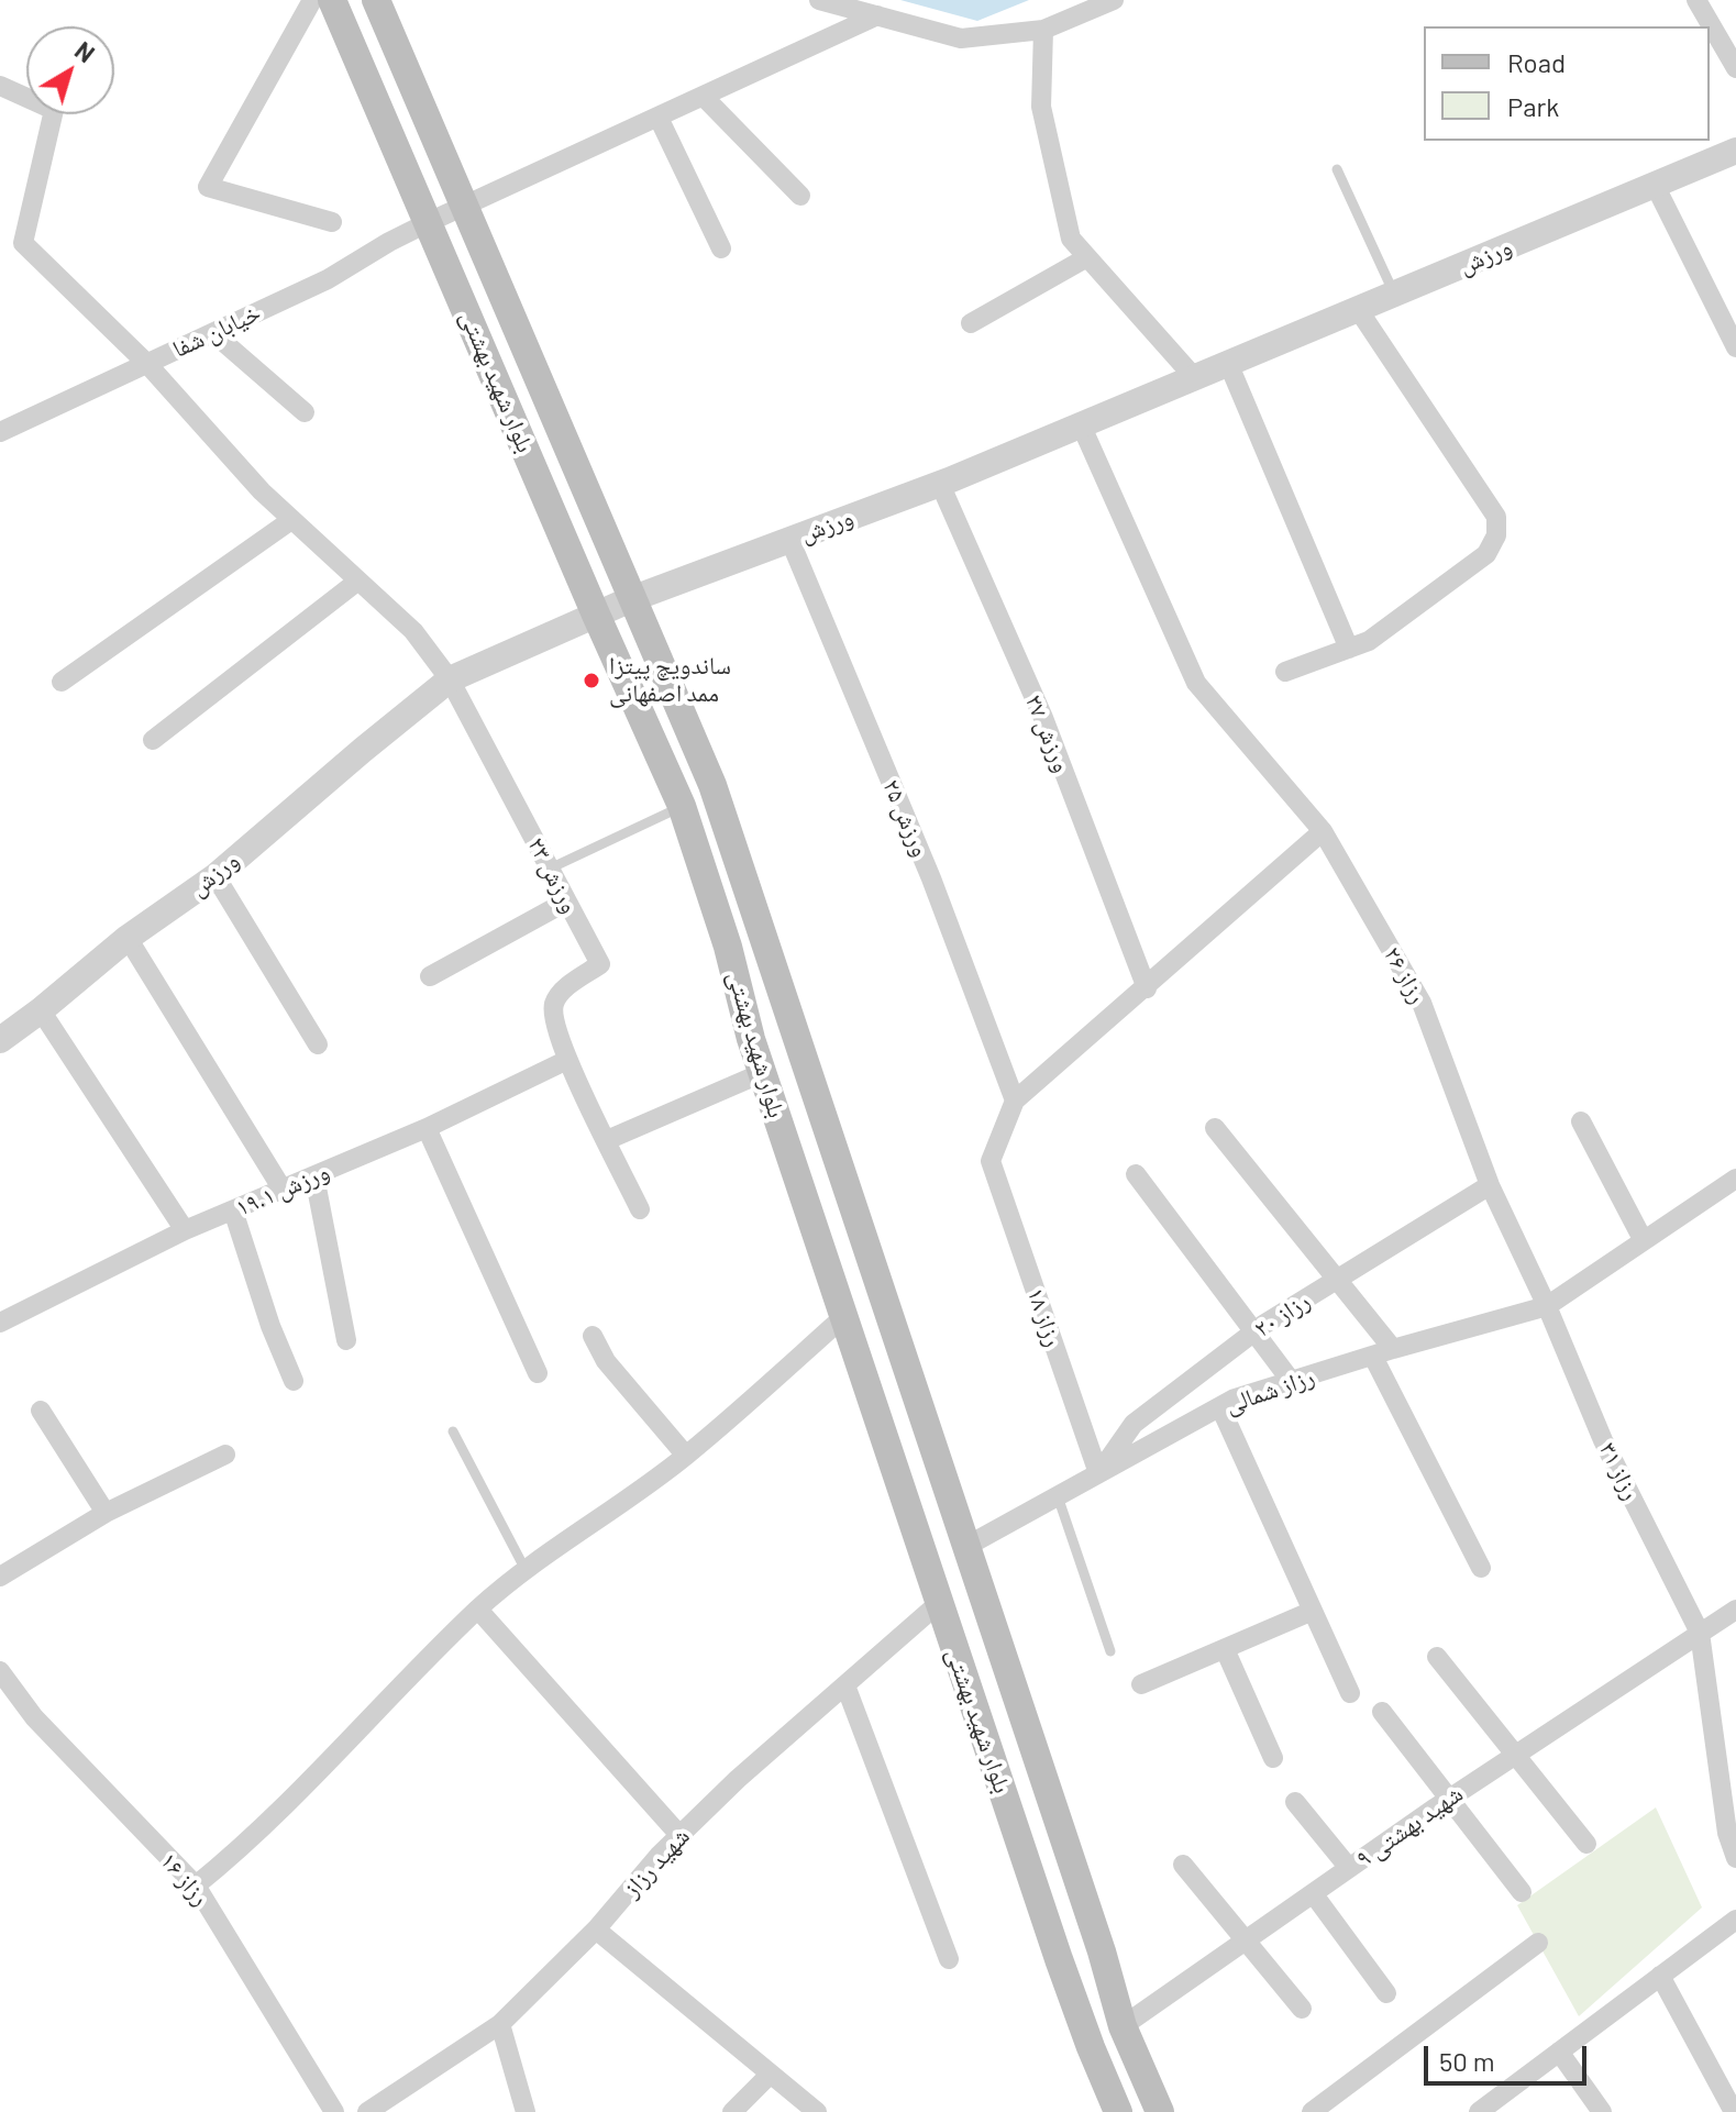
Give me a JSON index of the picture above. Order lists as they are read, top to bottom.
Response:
{
  "streets": {
    "main road": ["بلوار شهید بهشتی"],
    "street": [
      "ورزش",
      "خیابان شفا",
      "ورزش ۲۷",
      "ورزش ۲۵",
      "ورزش ۲۳",
      "رزاز ۲۶",
      "ورزش ۱۹.۱",
      "رزاز ۲۰",
      "رزاز ۱۸",
      "رزاز شمالی",
      "رزاز ۳۱",
      "شهید بهشتی ۹",
      "شهید رزاز",
      "رزاز ۱۶"
    ]
  },
  "crossings": [
    ["ورزش", "بلوار شهید بهشتی"],
    ["ورزش", "ورزش ۲۷"],
    ["ورزش", "ورزش ۲۵"],
    ["ورزش", "ورزش ۲۳"],
    ["ورزش", "رزاز ۲۶"],
    ["خیابان شفا", "بلوار شهید بهشتی"],
    ["خیابان شفا", "ورزش ۲۳"],
    ["بلوار شهید بهشتی", "رزاز شمالی"],
    ["بلوار شهید بهشتی", "شهید بهشتی ۹"],
    ["بلوار شهید بهشتی", "شهید رزاز"],
    ["ورزش ۲۵", "رزاز ۱۸"],
    ["ورزش ۲۳", "ورزش ۱۹.۱"],
    ["رزاز ۲۶", "رزاز ۲۰"],
    ["رزاز ۲۶", "رزاز شمالی"],
    ["رزاز ۲۶", "رزاز ۳۱"],
    ["رزاز ۲۰", "رزاز ۱۸"],
    ["رزاز ۲۰", "رزاز شمالی"],
    ["رزاز ۱۸", "رزاز شمالی"],
    ["رزاز شمالی", "رزاز ۳۱"],
    ["رزاز ۳۱", "شهید بهشتی ۹"]
  ],
  "places": ["ساندویچ پیتزا ممد اصفهانی"],
  "legend": ["Road", "Park"],
  "scale_bar": "50 m",
  "north": "top right"
}
